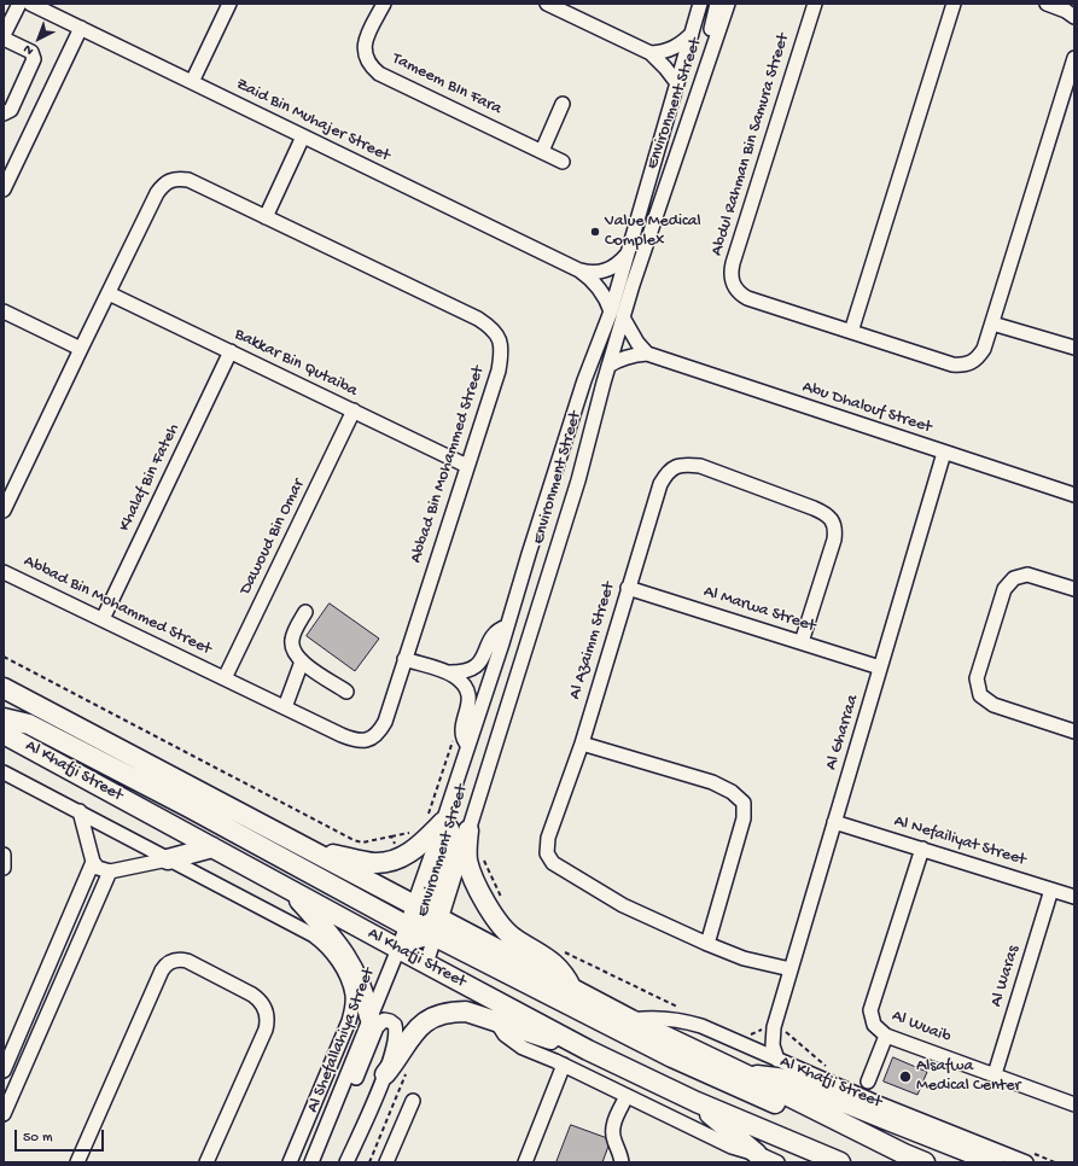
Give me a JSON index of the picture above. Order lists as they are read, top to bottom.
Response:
{
  "streets": {
    "highway": ["Al Khafji Street"],
    "street": [
      "Tameem BIn Fara",
      "Environment Street",
      "Zaid Bin Muhajer Street",
      "Abdul Rahman Bin Samura Street",
      "Bakkar Bin Qutaiba",
      "Abu Dhalouf Street",
      "Abbad Bin Mohammed Street",
      "Khalaf Bin Fateh",
      "Dawoud Bin Omar",
      "Al Marwa Street",
      "Al Azaimm Street",
      "Al Gharraa",
      "Al Nefailiyat Street",
      "Al Waras",
      "Al Wuaib",
      "Al Shefallahiya Street"
    ]
  },
  "crossings": [
    ["Environment Street", "Zaid Bin Muhajer Street"],
    ["Environment Street", "Abu Dhalouf Street"],
    ["Environment Street", "Al Khafji Street"],
    ["Bakkar Bin Qutaiba", "Abbad Bin Mohammed Street"],
    ["Bakkar Bin Qutaiba", "Khalaf Bin Fateh"],
    ["Bakkar Bin Qutaiba", "Dawoud Bin Omar"],
    ["Abu Dhalouf Street", "Al Gharraa"],
    ["Abbad Bin Mohammed Street", "Khalaf Bin Fateh"],
    ["Abbad Bin Mohammed Street", "Dawoud Bin Omar"],
    ["Al Marwa Street", "Al Azaimm Street"],
    ["Al Marwa Street", "Al Gharraa"],
    ["Al Azaimm Street", "Al Gharraa"],
    ["Al Gharraa", "Al Khafji Street"],
    ["Al Gharraa", "Al Nefailiyat Street"],
    ["Al Khafji Street", "Al Shefallahiya Street"],
    ["Al Nefailiyat Street", "Al Waras"],
    ["Al Nefailiyat Street", "Al Wuaib"],
    ["Al Waras", "Al Wuaib"]
  ],
  "places": ["Value Medical Complex", "Alsafwa Medical Center"],
  "scale_bar": "50 m",
  "north": "bottom left"
}
